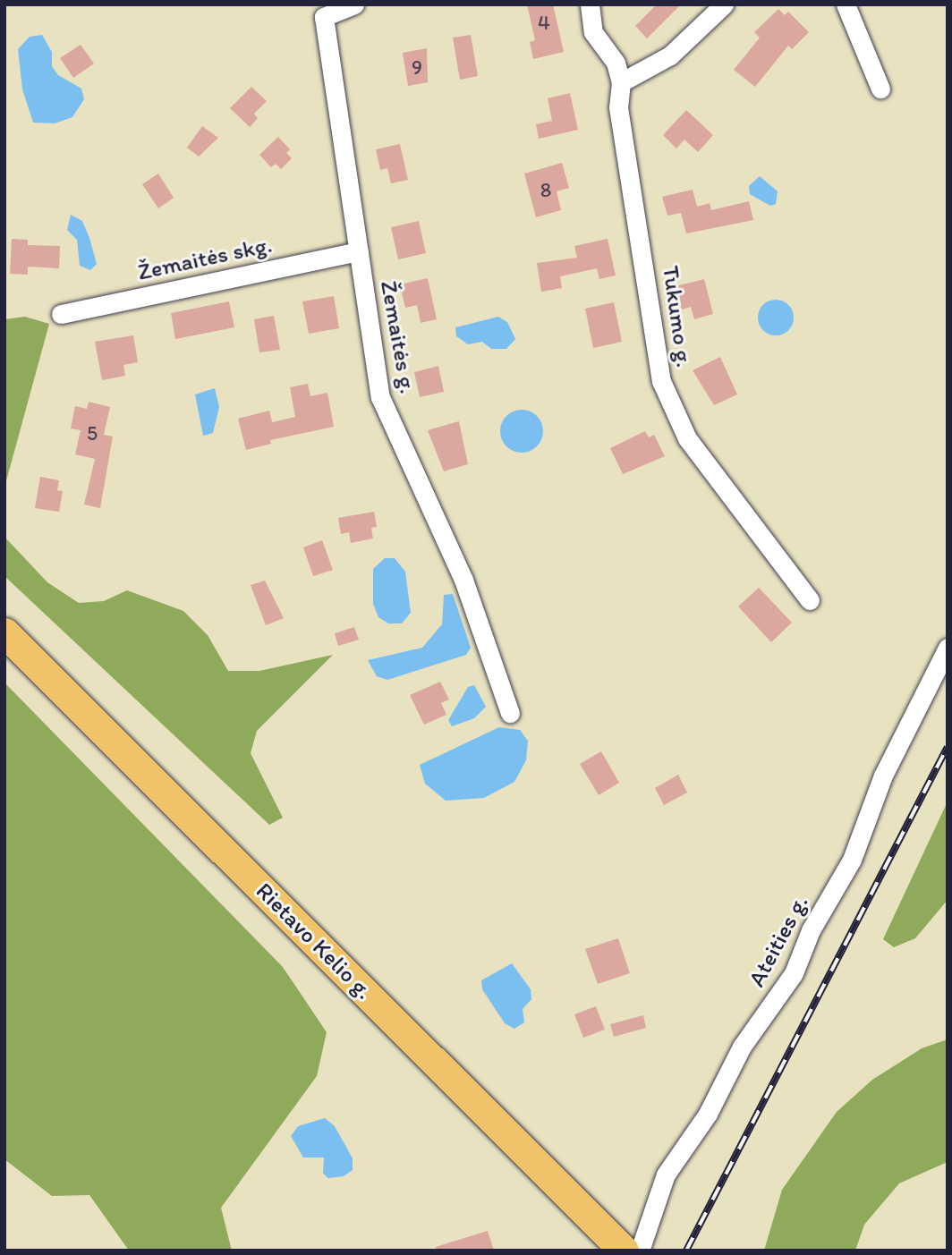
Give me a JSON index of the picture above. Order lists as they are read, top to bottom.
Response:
{
  "streets": {
    "main road": ["Rietavo Kelio g."],
    "street": [
      "Žemaitės skg.",
      "Tukumo g.",
      "Žemaitės g.",
      "Ateities g."
    ]
  },
  "crossings": [
    ["Žemaitės skg.", "Žemaitės g."]
  ],
  "house_numbers": [
    "4",
    "9",
    "8",
    "5"
  ]
}
